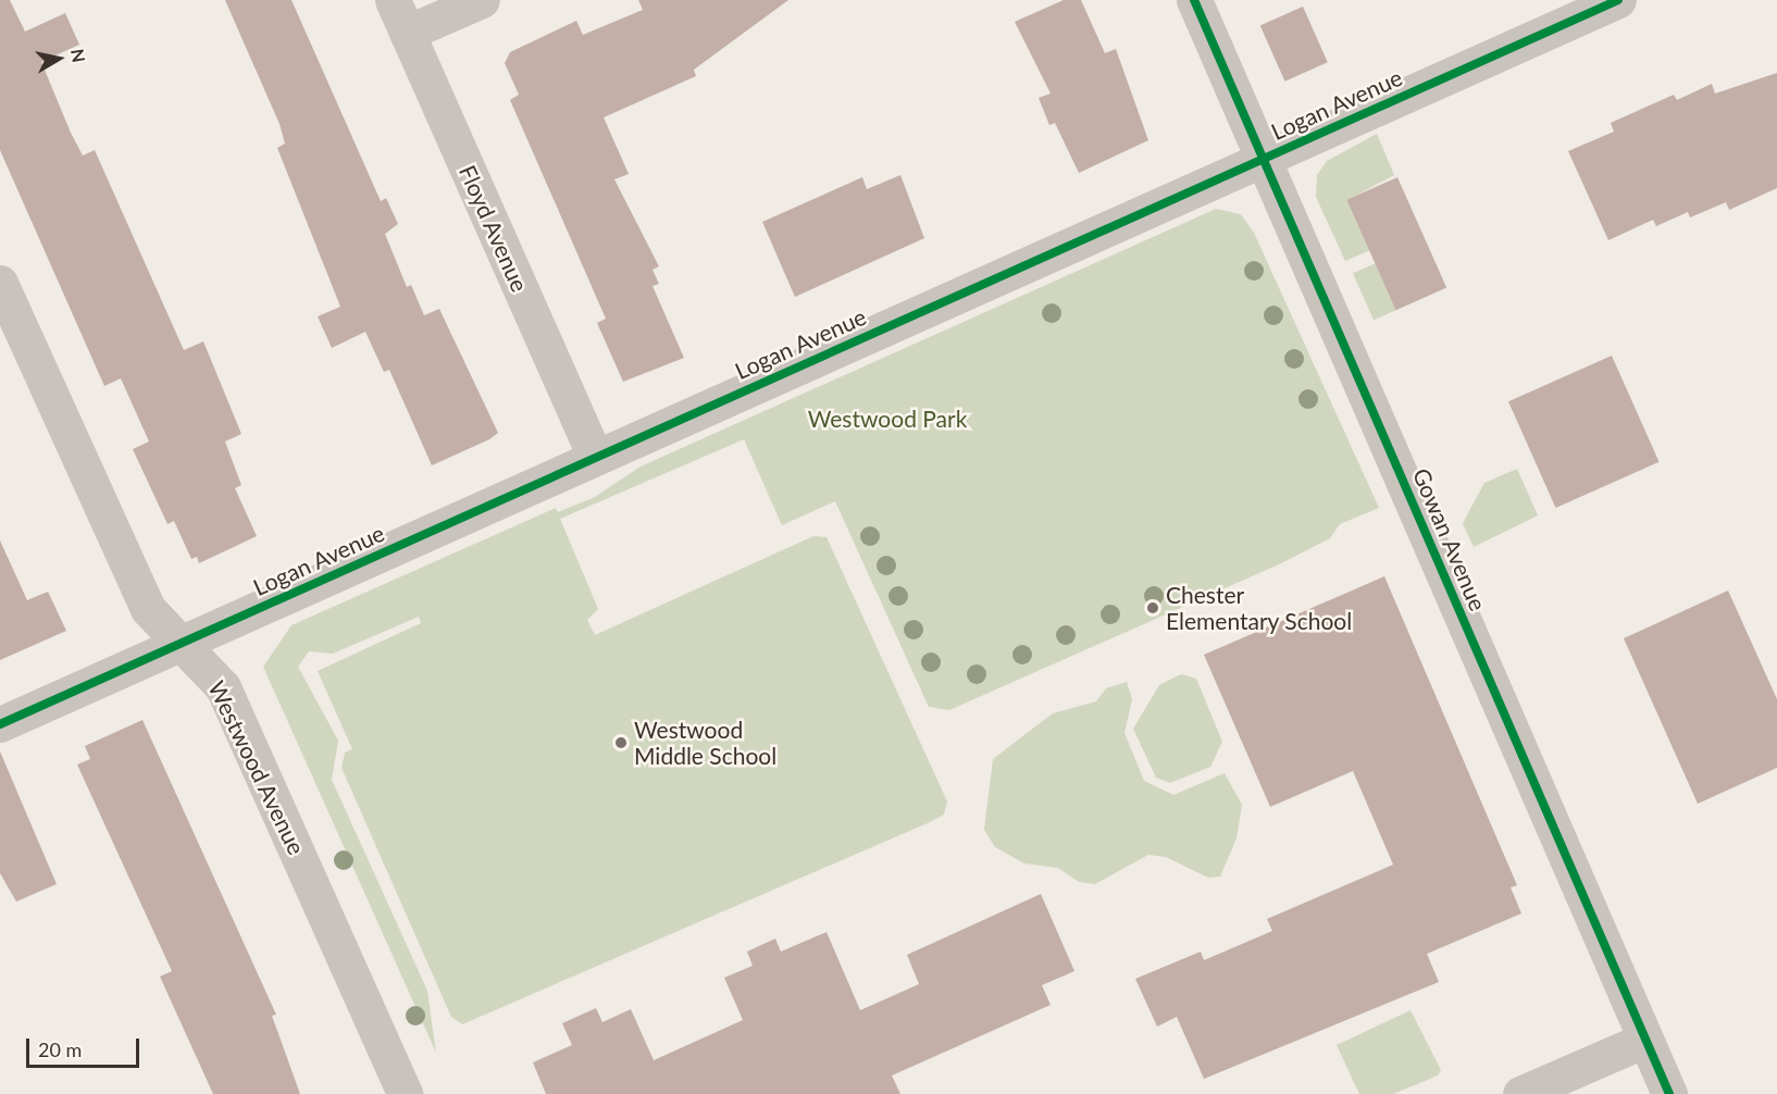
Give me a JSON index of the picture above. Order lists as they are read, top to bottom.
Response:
{
  "streets": {
    "street": [
      "Logan Avenue",
      "Floyd Avenue",
      "Gowan Avenue",
      "Westwood Avenue"
    ]
  },
  "crossings": [
    ["Logan Avenue", "Floyd Avenue"],
    ["Logan Avenue", "Gowan Avenue"],
    ["Logan Avenue", "Westwood Avenue"]
  ],
  "parks": ["Westwood Park"],
  "places": ["Chester Elementary School", "Westwood Middle School"],
  "scale_bar": "20 m",
  "north": "right"
}
